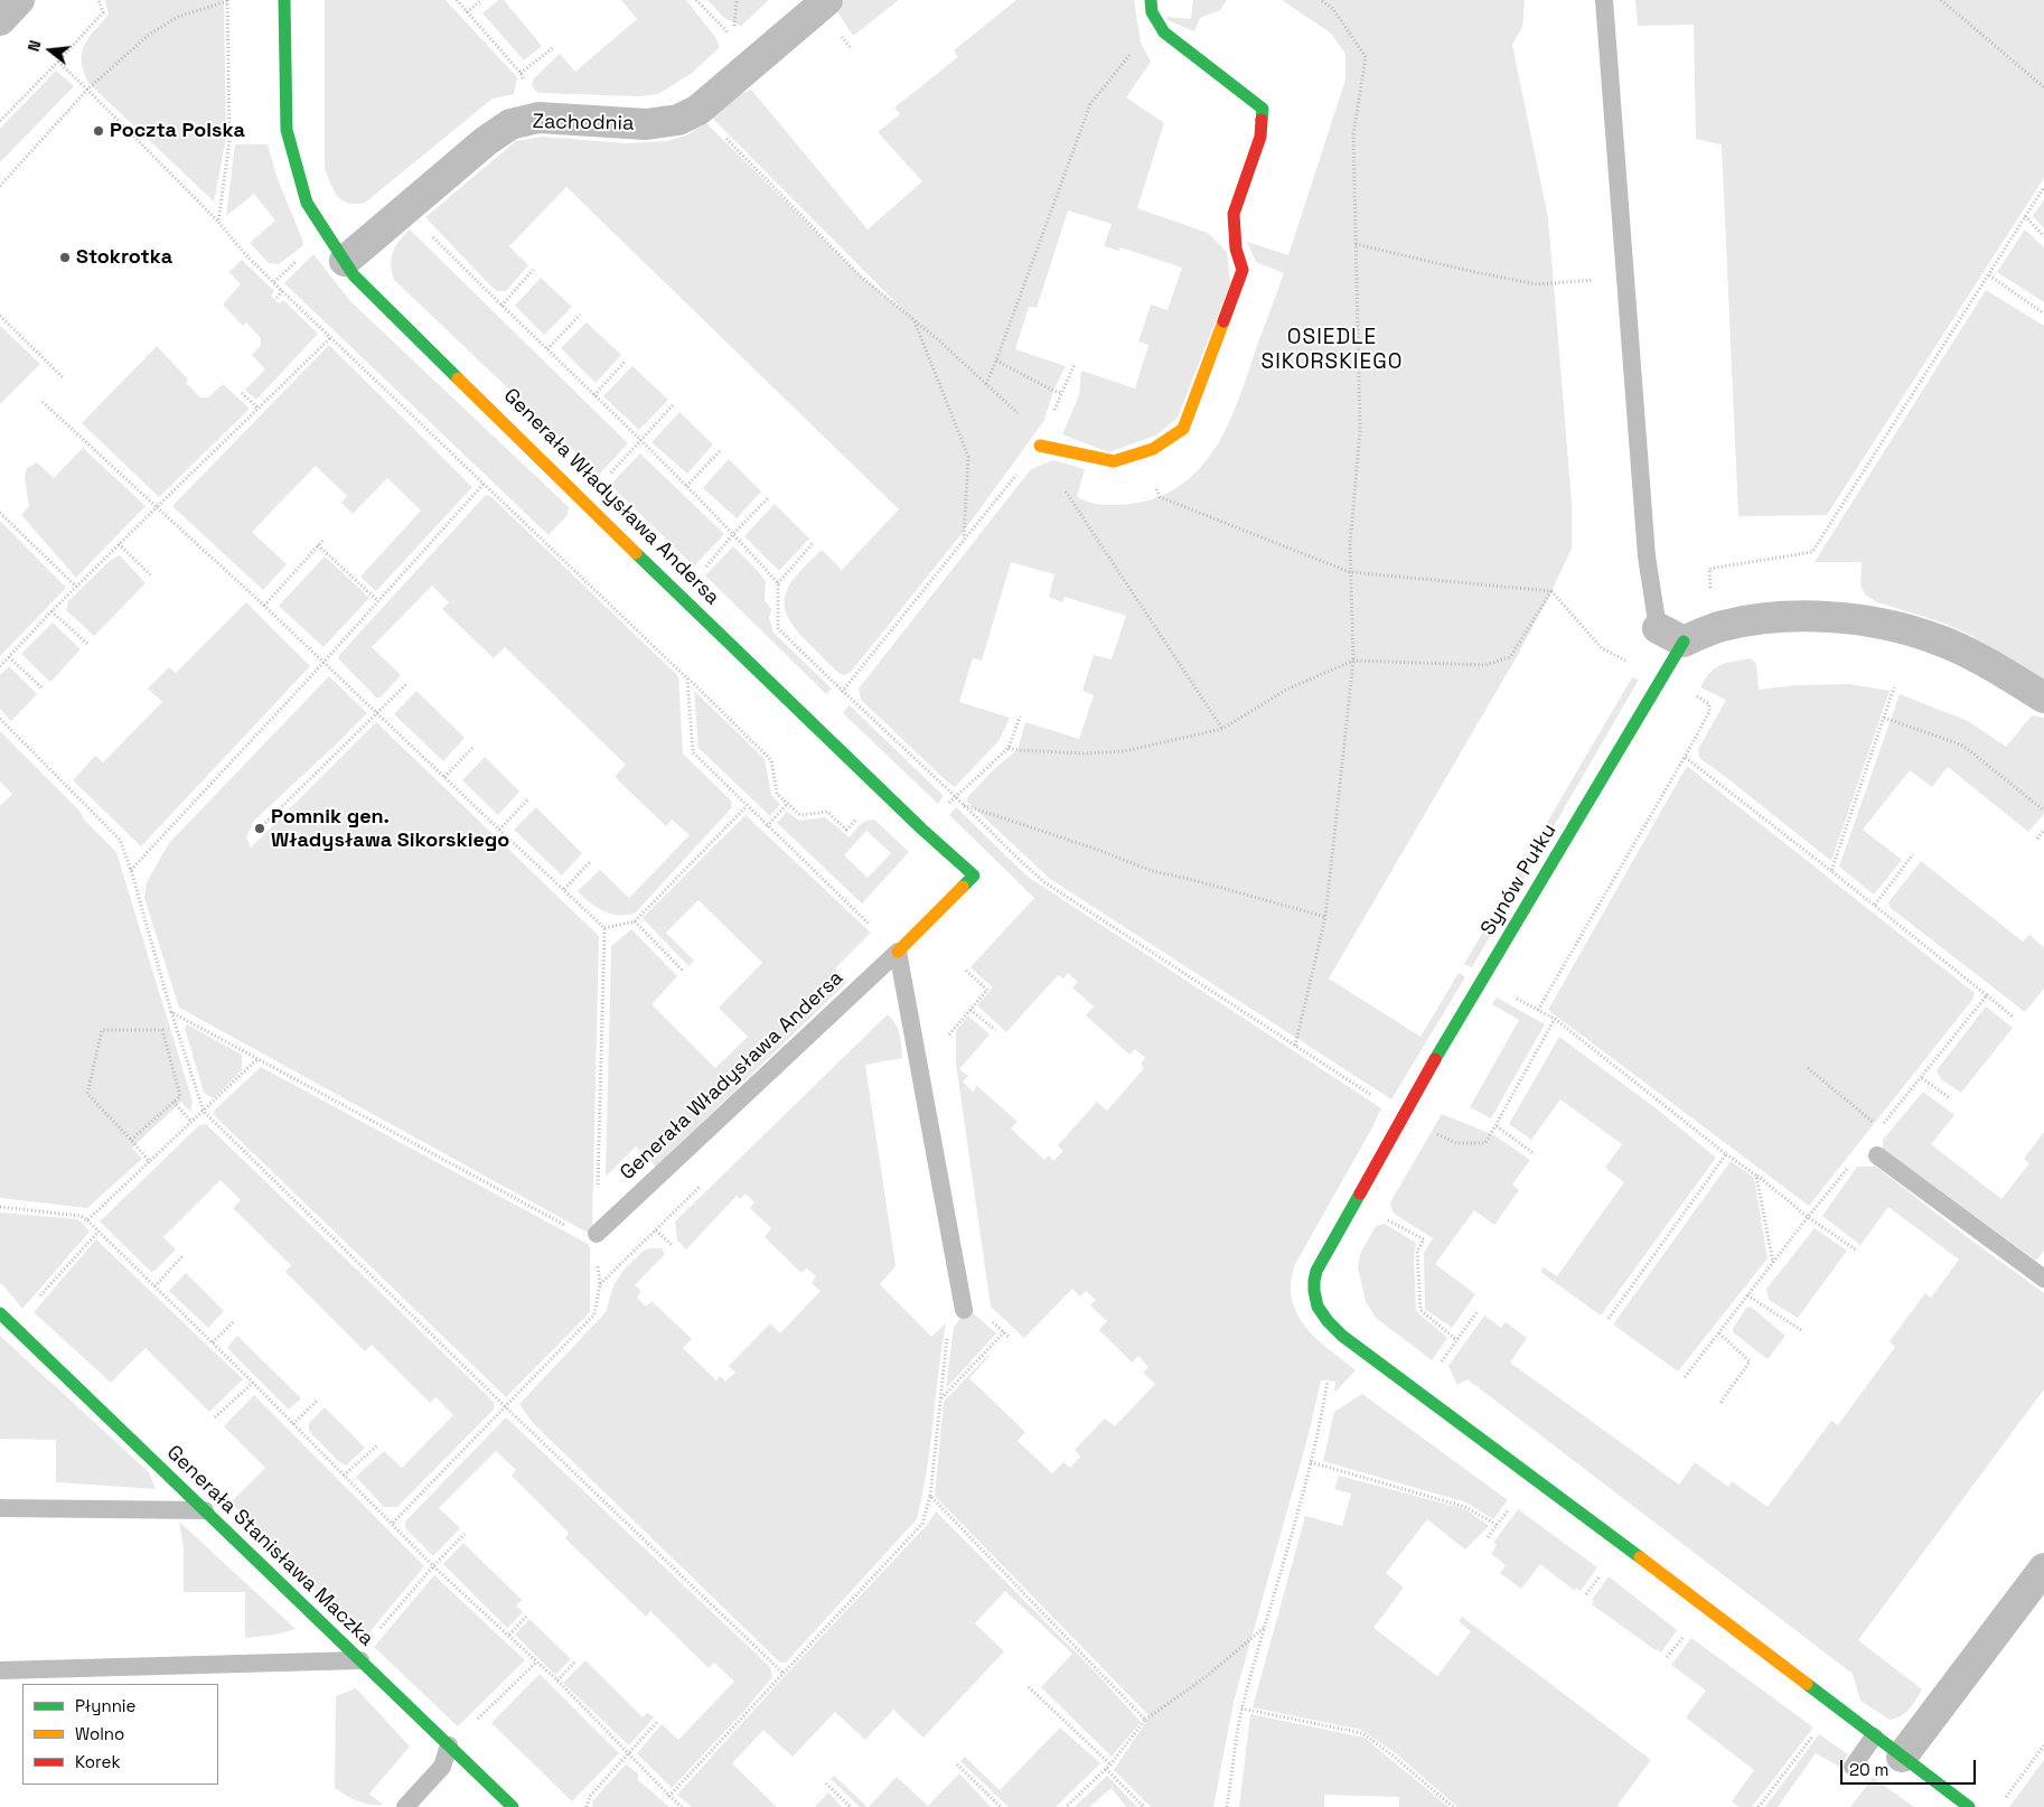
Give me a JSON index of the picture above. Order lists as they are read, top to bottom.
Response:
{
  "streets": {
    "street": [
      "Zachodnia",
      "Generała Władysława Andersa",
      "Synów Pułku",
      "Generała Stanisława Maczka"
    ]
  },
  "crossings": [
    ["Zachodnia", "Generała Władysława Andersa"]
  ],
  "districts": ["OSIEDLE SIKORSKIEGO"],
  "places": ["Poczta Polska", "Stokrotka", "Pomnik gen. Władysława Sikorskiego"],
  "legend": ["Płynnie", "Wolno", "Korek"],
  "scale_bar": "20 m",
  "north": "left"
}
